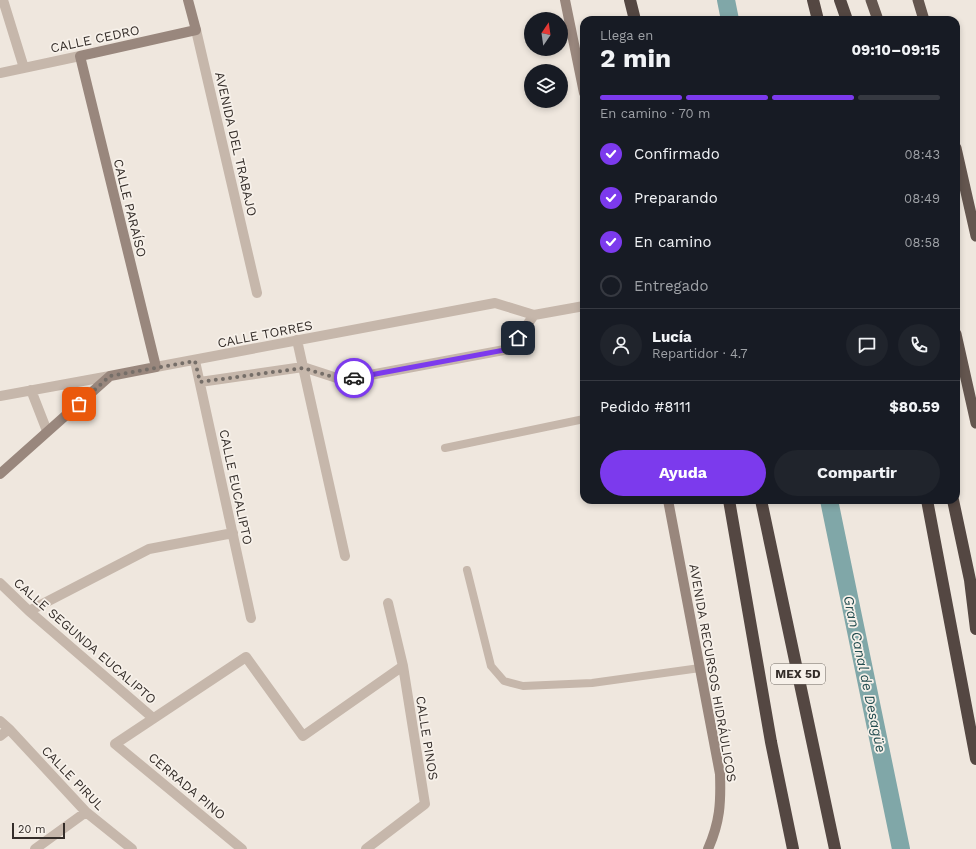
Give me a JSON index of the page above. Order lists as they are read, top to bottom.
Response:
{
  "streets": {
    "highway": ["MEX 5D"],
    "main road": [
      "CALLE CEDRO",
      "AVENIDA DEL TRABAJO",
      "CALLE PARAÍSO",
      "CALLE TORRES",
      "AVENIDA RECURSOS HIDRÁULICOS"
    ],
    "street": [
      "CALLE EUCALIPTO",
      "CALLE SEGUNDA EUCALIPTO",
      "CALLE PINOS",
      "CALLE PIRUL",
      "CERRADA PINO"
    ]
  },
  "crossings": [
    ["CALLE CEDRO", "AVENIDA DEL TRABAJO"],
    ["CALLE CEDRO", "CALLE PARAÍSO"],
    ["CALLE PARAÍSO", "CALLE TORRES"],
    ["CALLE TORRES", "CALLE EUCALIPTO"],
    ["CALLE SEGUNDA EUCALIPTO", "CERRADA PINO"]
  ],
  "water": ["Gran Canal de Desagüe"],
  "scale_bar": "20 m",
  "north": "top",
  "page": {
    "heading": ["2 min", "Llega en", "09:10–09:15"],
    "panel": [
      "Lucía",
      "Repartidor · 4.7",
      "Pedido #8111",
      "$80.59"
    ],
    "bar": "En camino · 70 m",
    "list": [
      ["Confirmado", "08:43"],
      ["Preparando", "08:49"],
      ["En camino", "08:58"],
      "Entregado"
    ],
    "buttons": ["Ayuda", "Compartir"],
    "scale": "20 m"
  }
}
